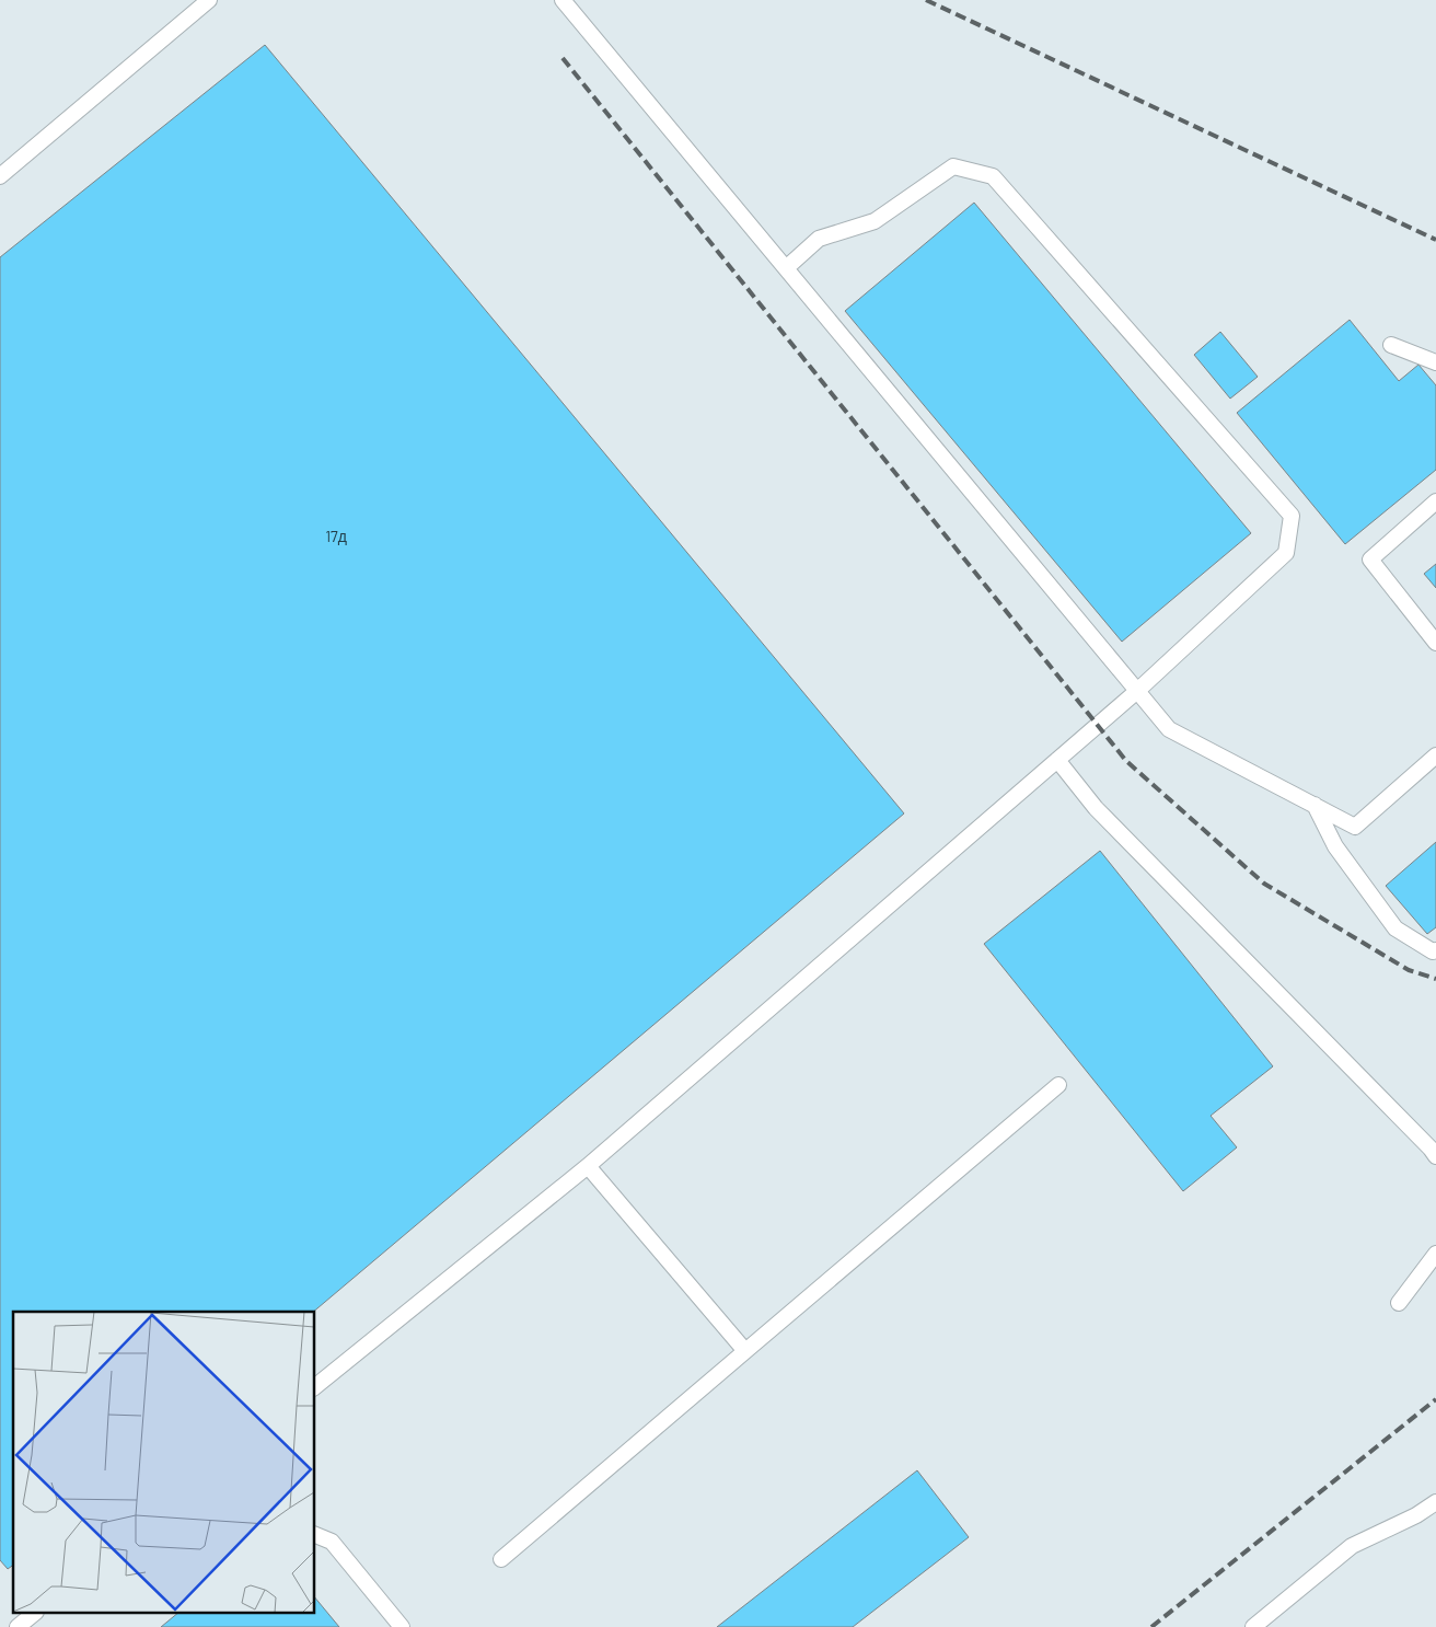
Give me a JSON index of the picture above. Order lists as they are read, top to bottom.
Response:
{
  "house_numbers": ["17д"]
}
